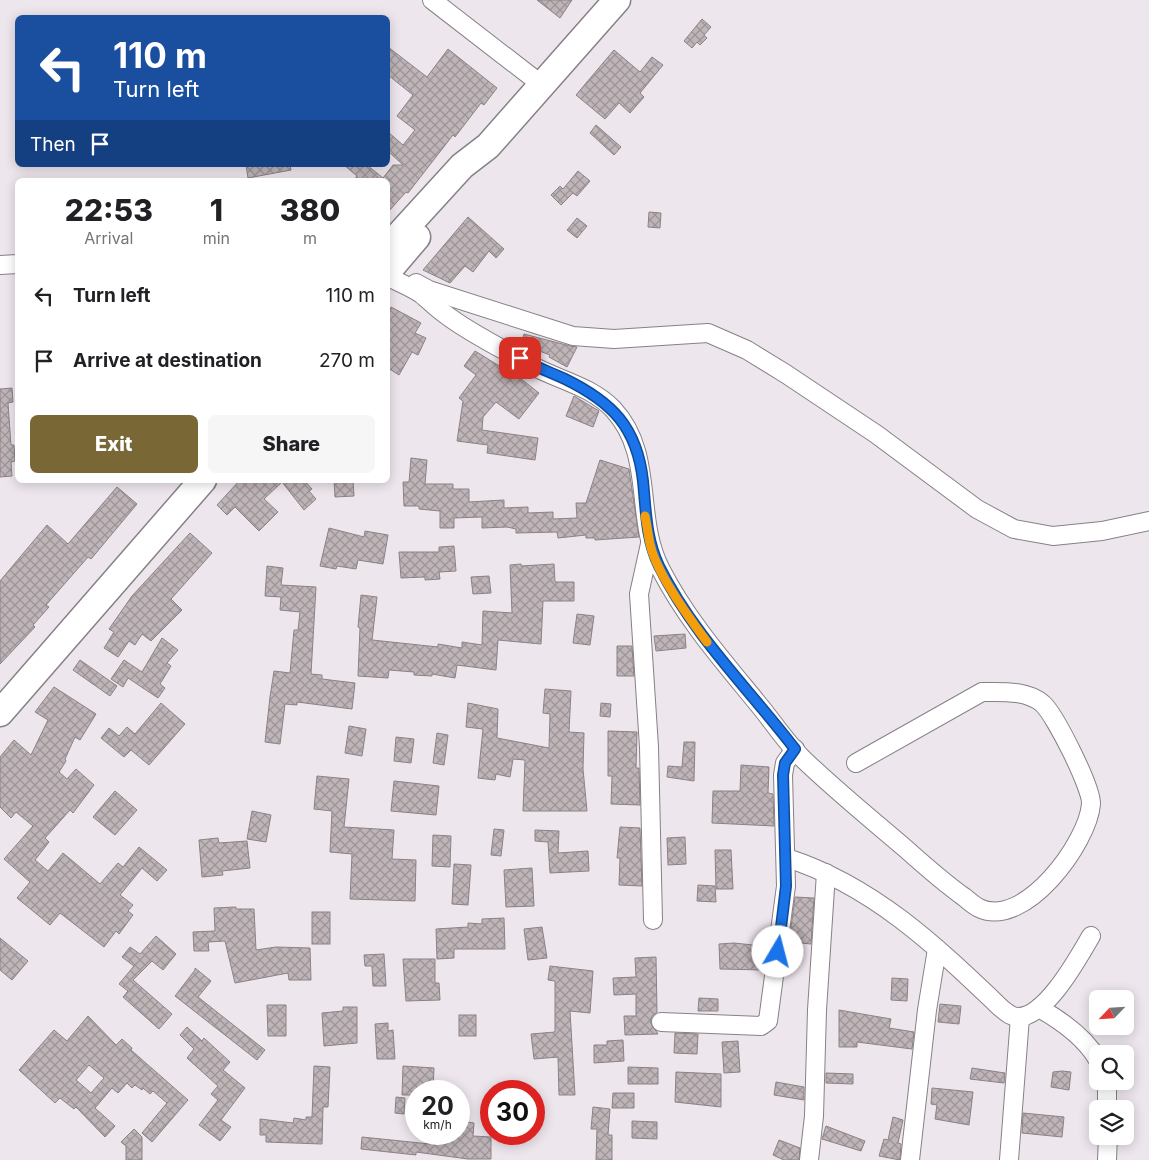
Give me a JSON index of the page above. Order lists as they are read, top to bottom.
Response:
{
  "north": "bottom left",
  "page": {
    "turn": ["110 m", "Turn left"],
    "then": "Then",
    "eta": [
      "22:53",
      "Arrival",
      "1",
      "min",
      "380",
      "m"
    ],
    "list": [
      {
        "name": "Turn left",
        "value": "110 m"
      },
      {
        "name": "Arrive at destination",
        "value": "270 m"
      }
    ],
    "buttons": ["Exit", "Share"],
    "speed": "20 km/h",
    "limit": "30"
  }
}
